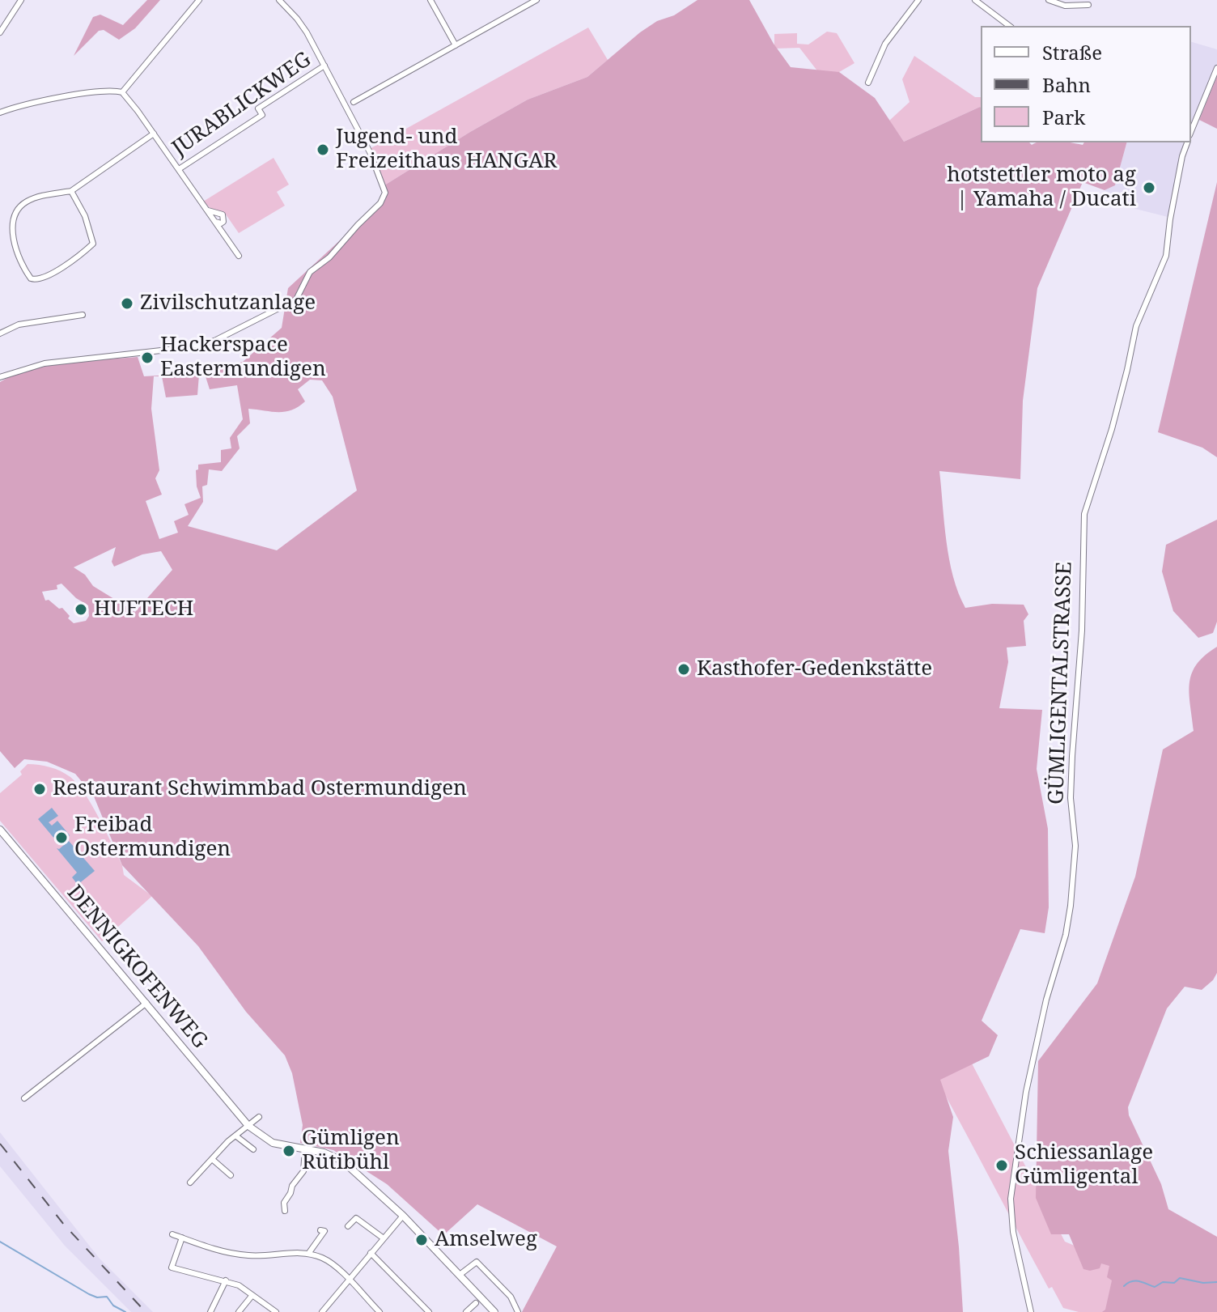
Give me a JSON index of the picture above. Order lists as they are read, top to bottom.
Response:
{
  "streets": {
    "street": ["JURABLICKWEG", "GÜMLIGENTALSTRASSE", "DENNIGKOFENWEG"]
  },
  "places": [
    "Jugend- und Freizeithaus HANGAR",
    "hotstettler moto ag | Yamaha / Ducati",
    "Zivilschutzanlage",
    "Hackerspace Eastermundigen",
    "HUFTECH",
    "Kasthofer-Gedenkstätte",
    "Restaurant Schwimmbad Ostermundigen",
    "Freibad Ostermundigen",
    "Gümligen Rütibühl",
    "Schiessanlage Gümligental",
    "Amselweg"
  ],
  "legend": ["Straße", "Bahn", "Park"]
}
